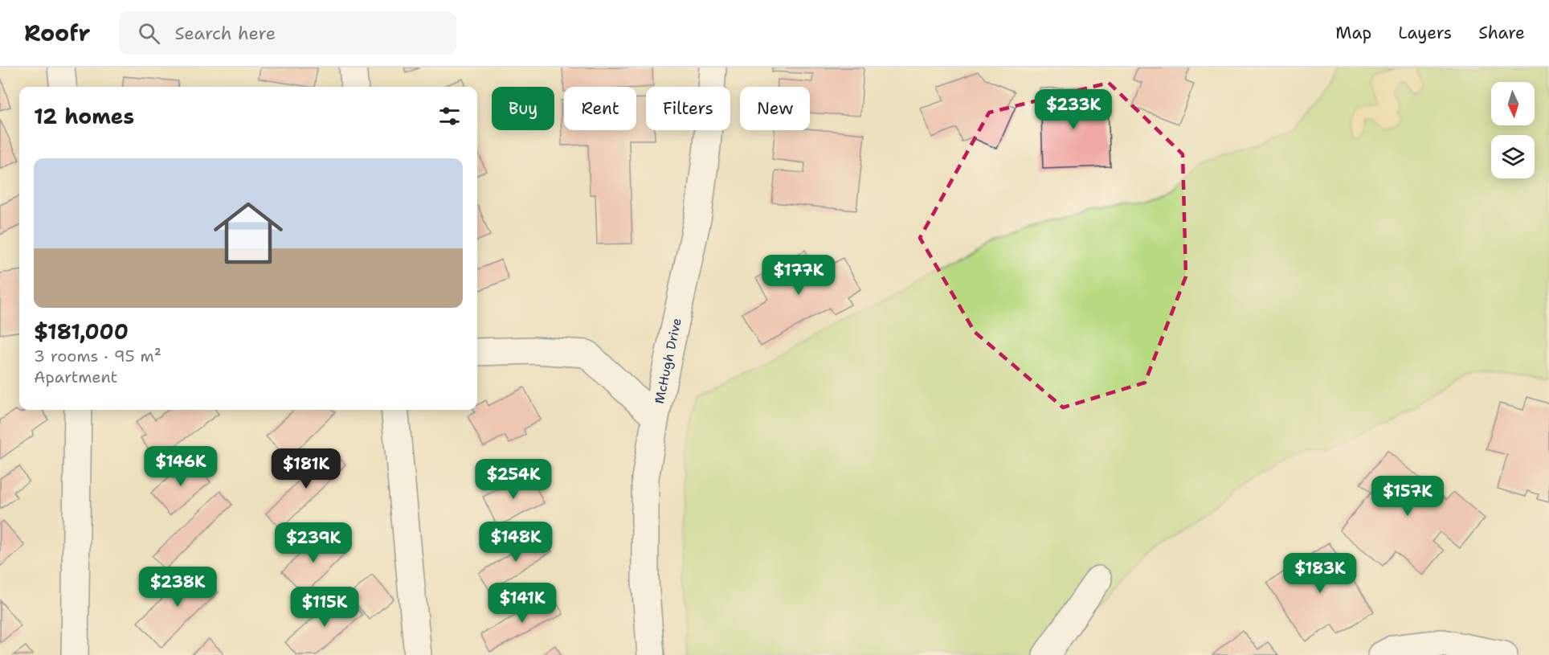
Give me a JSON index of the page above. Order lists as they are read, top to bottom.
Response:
{
  "streets": {
    "street": ["McHugh Drive"]
  },
  "north": "bottom",
  "page": {
    "header": "Roofr",
    "search": "Search here",
    "nav": ["Map", "Layers", "Share"],
    "chip": [
      "Buy",
      "Rent",
      "Filters",
      "New"
    ],
    "heading": "12 homes",
    "price": [
      "$233K",
      "$177K",
      "$146K",
      "$181K",
      "$254K",
      "$157K",
      "$148K",
      "$239K",
      "$183K",
      "$238K",
      "$141K",
      "$115K"
    ],
    "list": [
      {
        "name": "$181,000",
        "note": "3 rooms · 95 m² · Apartment"
      }
    ]
  }
}
